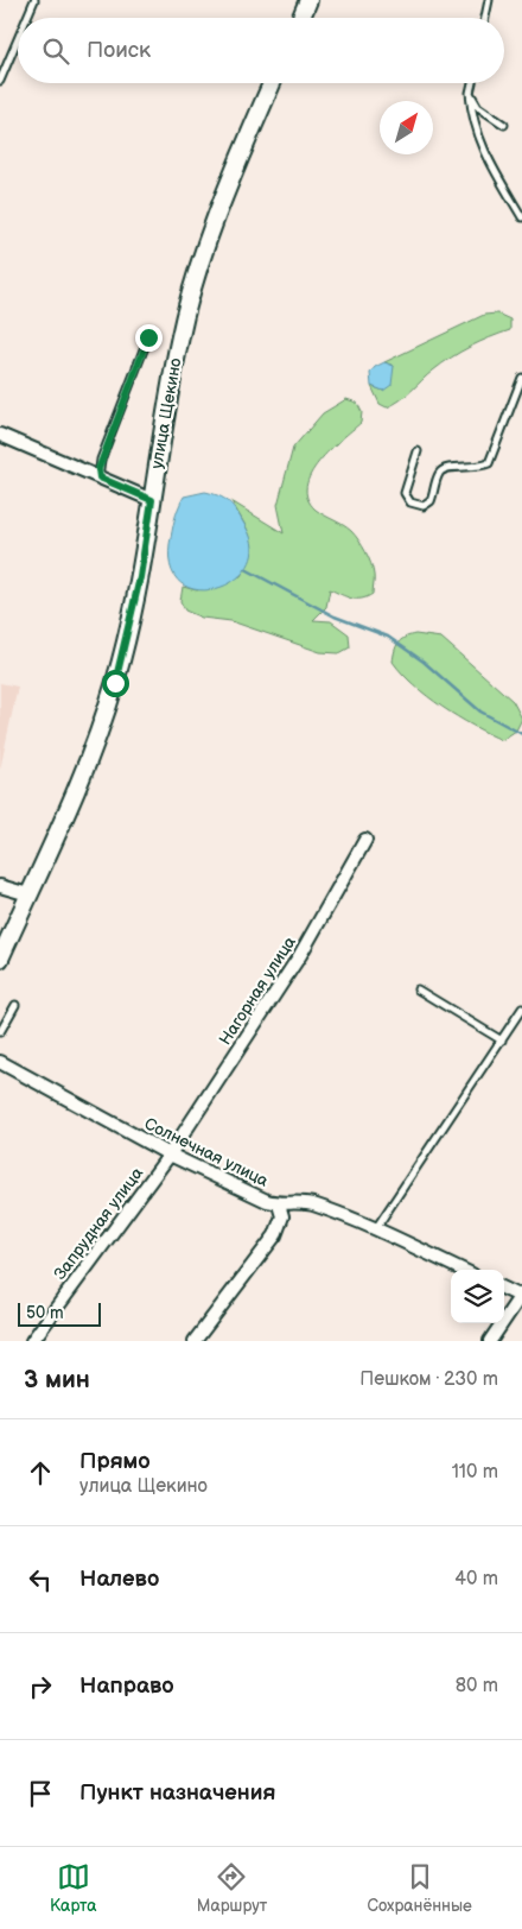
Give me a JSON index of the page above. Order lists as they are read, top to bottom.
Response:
{
  "streets": {
    "main road": ["улица Щекино"],
    "street": ["Нагорная улица", "Солнечная улица", "Запрудная улица"]
  },
  "crossings": [
    ["Нагорная улица", "Солнечная улица"],
    ["Нагорная улица", "Запрудная улица"],
    ["Солнечная улица", "Запрудная улица"]
  ],
  "scale_bar": "50 m",
  "north": "top right",
  "page": {
    "search": "Поиск",
    "scale": "50 m",
    "heading": ["3 мин", "Пешком · 230 m"],
    "list": [
      ["Прямо", "улица Щекино", "110 m"],
      ["Налево", "40 m"],
      ["Направо", "80 m"],
      "Пункт назначения"
    ],
    "nav": ["Карта", "Маршрут", "Сохранённые"]
  }
}
